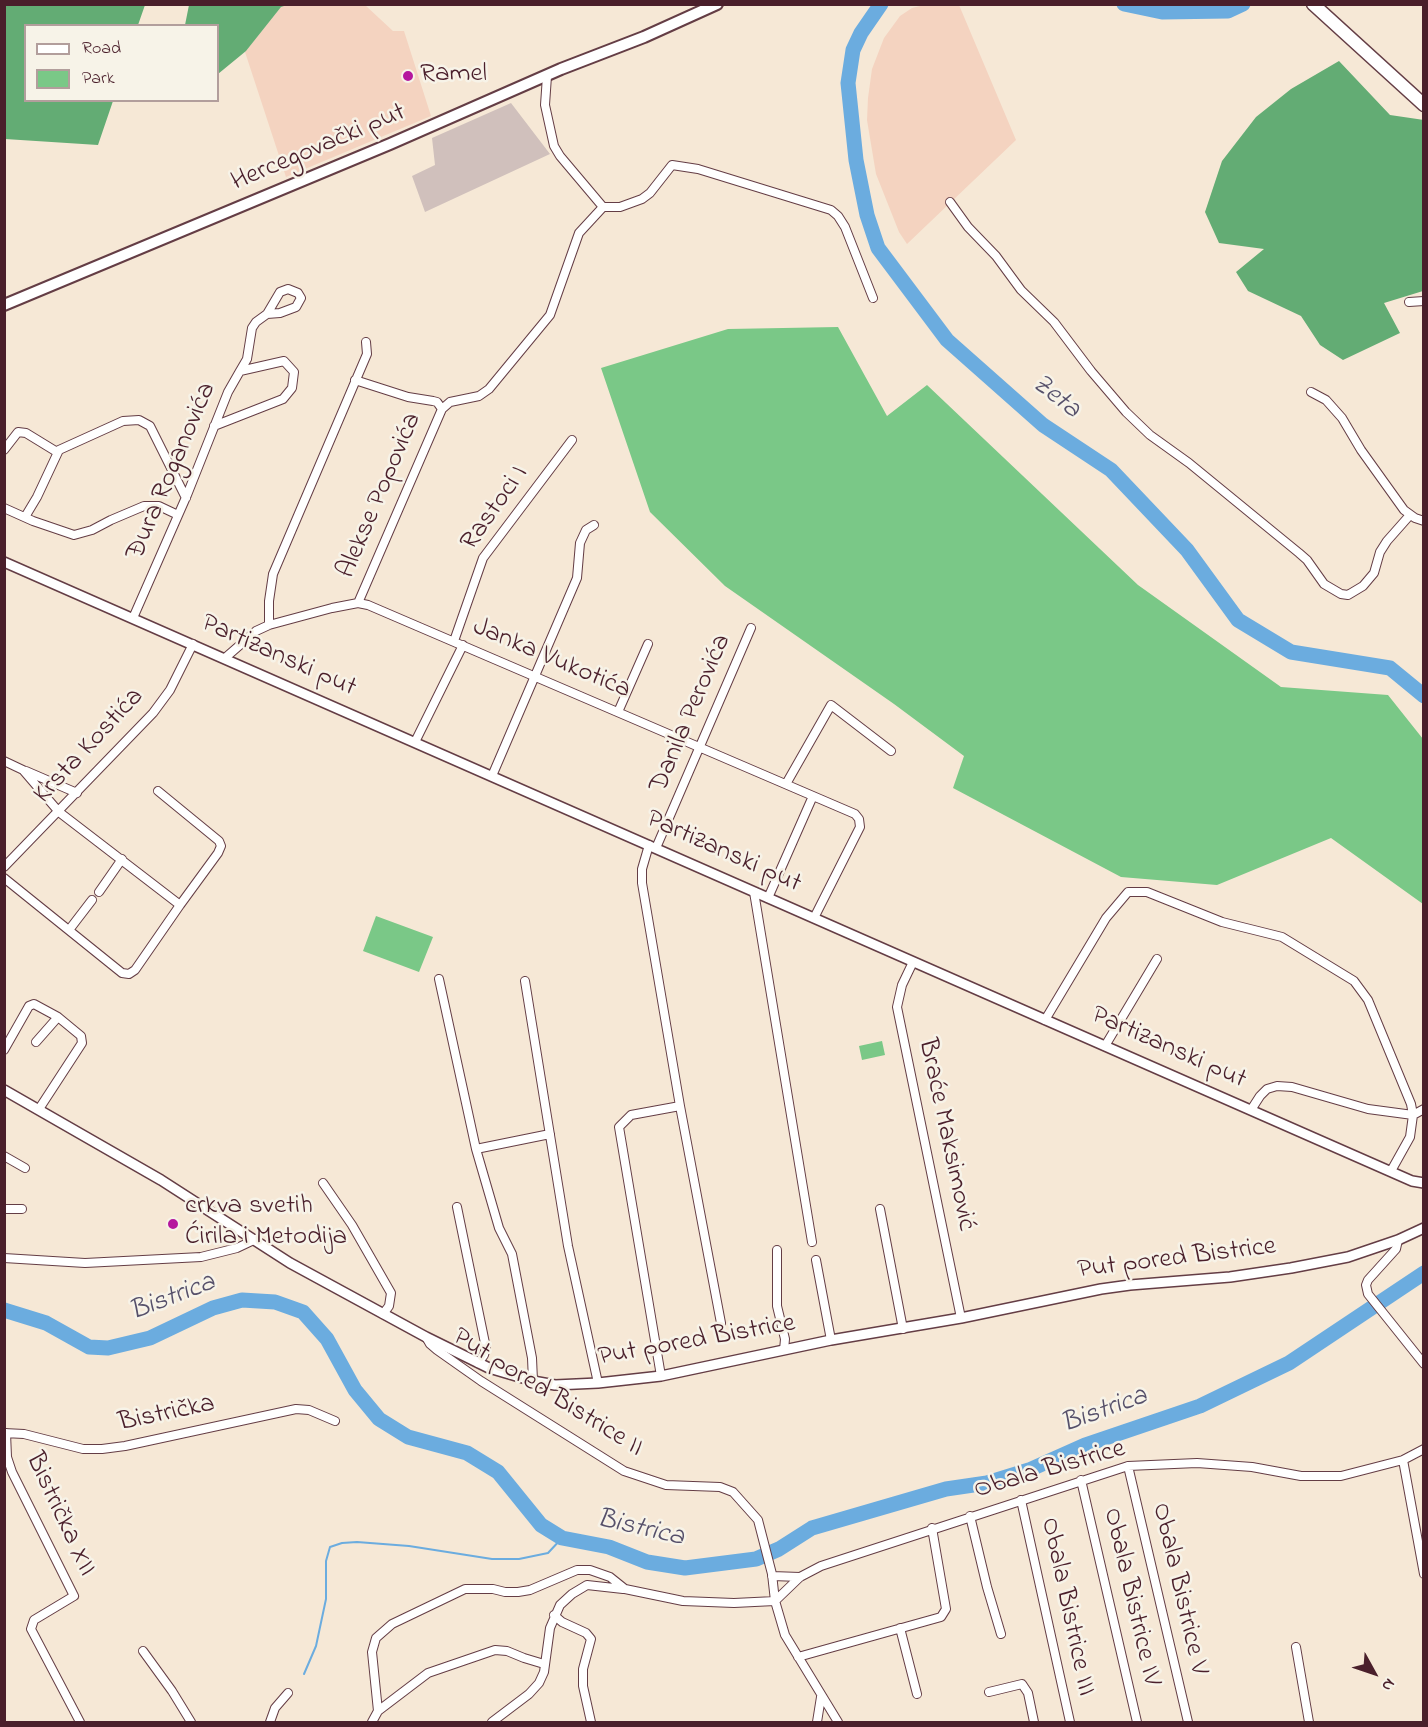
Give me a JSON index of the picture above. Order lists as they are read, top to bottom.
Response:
{
  "streets": {
    "main road": ["Hercegovački put"],
    "street": [
      "Đura Roganovića",
      "Alekse Popovića",
      "Rastoci I",
      "Partizanski put",
      "Janka Vukotića",
      "Danila Perovića",
      "Krsta Kostića",
      "Braće Maksimović",
      "Put pored Bistrice",
      "Put pored Bistrice II",
      "Bistrička",
      "Obala Bistrice",
      "Bistrička XII",
      "Obala Bistrice V",
      "Obala Bistrice IV",
      "Obala Bistrice III"
    ]
  },
  "crossings": [
    ["Đura Roganovića", "Partizanski put"],
    ["Alekse Popovića", "Janka Vukotića"],
    ["Rastoci I", "Janka Vukotića"],
    ["Partizanski put", "Janka Vukotića"],
    ["Partizanski put", "Danila Perovića"],
    ["Partizanski put", "Krsta Kostića"],
    ["Partizanski put", "Braće Maksimović"],
    ["Janka Vukotića", "Danila Perovića"],
    ["Braće Maksimović", "Put pored Bistrice"],
    ["Put pored Bistrice", "Put pored Bistrice II"],
    ["Put pored Bistrice II", "Obala Bistrice"],
    ["Bistrička", "Bistrička XII"],
    ["Obala Bistrice", "Obala Bistrice V"],
    ["Obala Bistrice", "Obala Bistrice IV"],
    ["Obala Bistrice", "Obala Bistrice III"]
  ],
  "water": ["Zeta", "Bistrica"],
  "places": ["Ramel", "crkva svetih Ćirila i Metodija"],
  "legend": ["Road", "Park"],
  "north": "bottom right"
}
